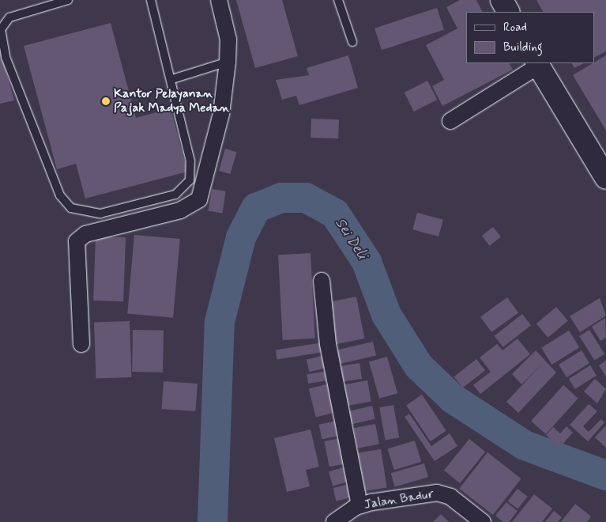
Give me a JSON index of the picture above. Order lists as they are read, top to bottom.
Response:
{
  "streets": {
    "street": ["Jalan Badur"]
  },
  "water": ["Sei Deli"],
  "places": ["Kantor Pelayanan Pajak Madya Medan"],
  "legend": ["Road", "Building"]
}
